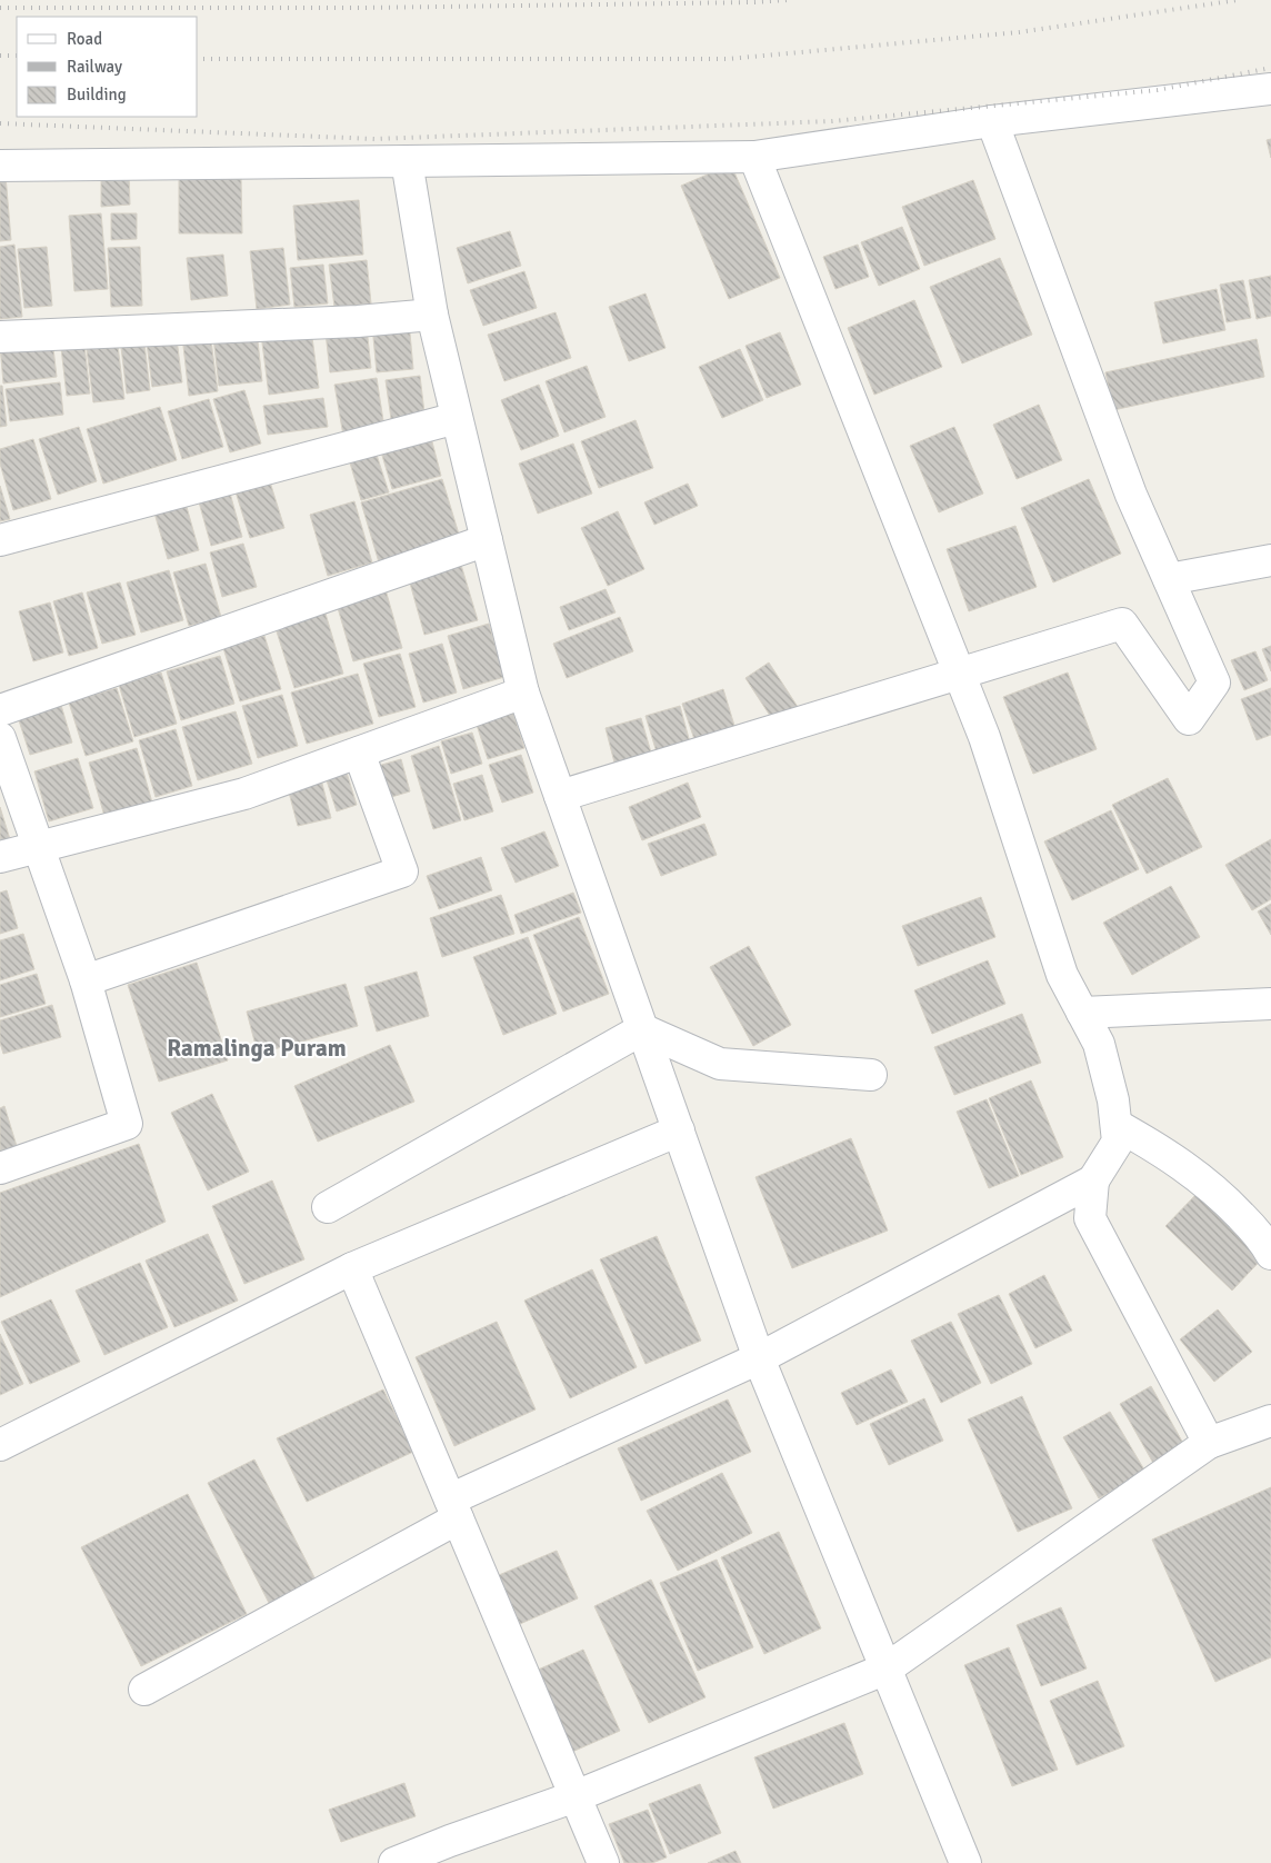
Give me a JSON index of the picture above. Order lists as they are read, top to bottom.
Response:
{
  "districts": ["Ramalinga Puram"],
  "legend": ["Road", "Railway", "Building"]
}
